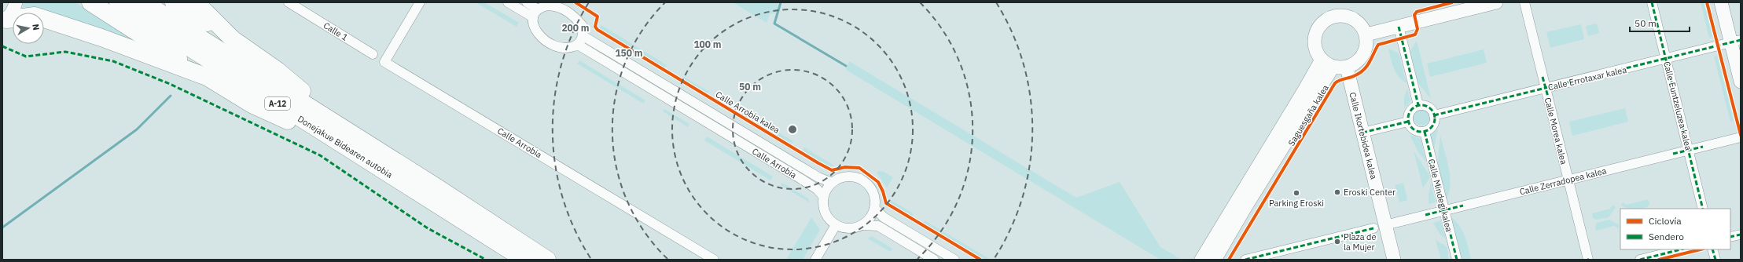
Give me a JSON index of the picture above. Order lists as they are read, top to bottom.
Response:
{
  "streets": {
    "highway": ["A-12", "Donejakue Bidearen autobia"],
    "street": [
      "Calle 1",
      "Calle Errotaxar kalea",
      "Calle Euntzeluzea kalea",
      "Saguesgaña kalea",
      "Calle Morea kalea",
      "Calle Ikortebidea kalea",
      "Calle Arrobia",
      "Calle Zerradopea kalea",
      "Calle Mindegi kalea"
    ],
    "cycle path": ["Calle Arrobia kalea"]
  },
  "crossings": [
    ["Calle Errotaxar kalea", "Calle Euntzeluzea kalea"],
    ["Calle Errotaxar kalea", "Calle Morea kalea"],
    ["Calle Errotaxar kalea", "Calle Mindegi kalea"],
    ["Calle Euntzeluzea kalea", "Calle Zerradopea kalea"],
    ["Saguesgaña kalea", "Calle Ikortebidea kalea"],
    ["Calle Morea kalea", "Calle Zerradopea kalea"],
    ["Calle Ikortebidea kalea", "Calle Zerradopea kalea"],
    ["Calle Zerradopea kalea", "Calle Mindegi kalea"]
  ],
  "places": ["Eroski Center", "Parking Eroski", "Plaza de la Mujer"],
  "legend": ["Ciclovía", "Sendero"],
  "scale_bar": "50 m",
  "north": "right",
  "rings": [
    "200 m",
    "100 m",
    "150 m",
    "50 m"
  ]
}
